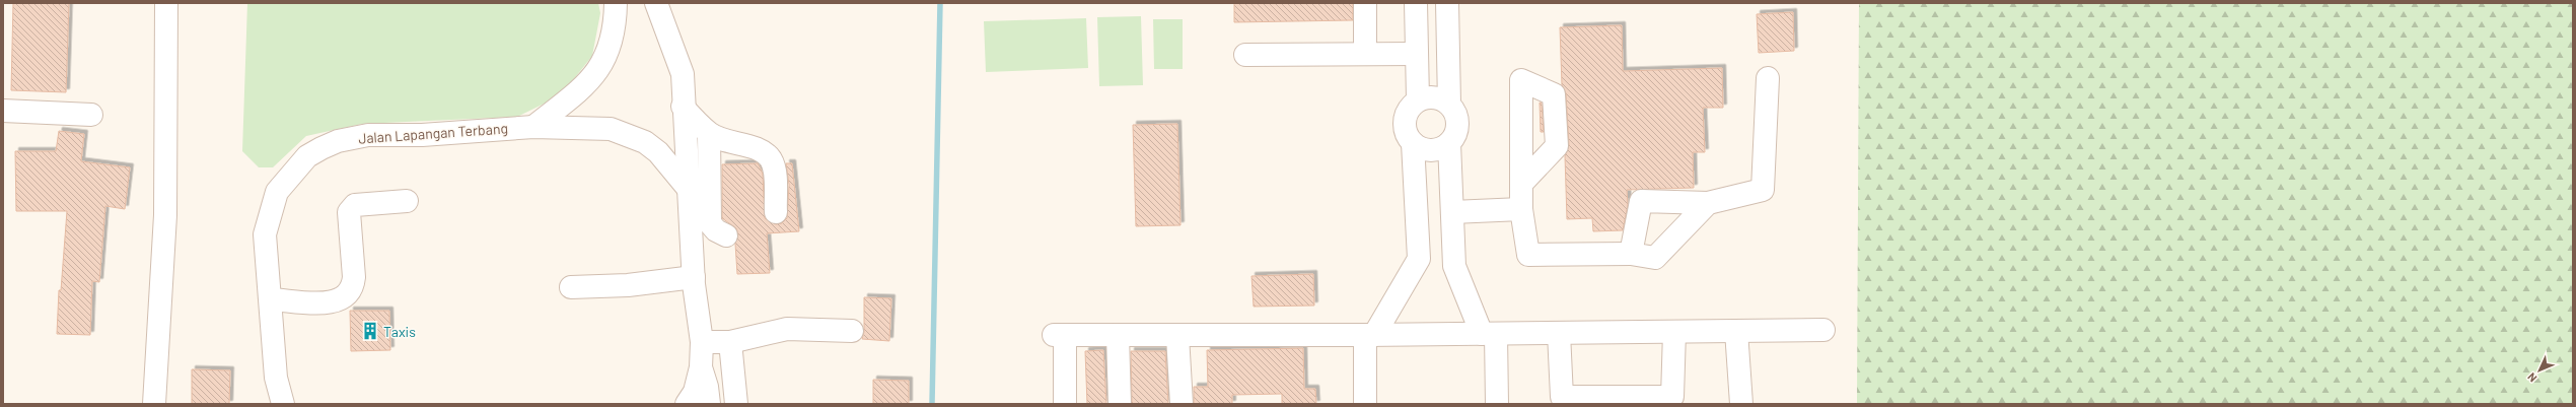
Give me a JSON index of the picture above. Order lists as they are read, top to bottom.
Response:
{
  "streets": {
    "street": ["Jalan Lapangan Terbang"]
  },
  "places": {
    "building": ["Taxis"]
  },
  "north": "bottom left"
}
